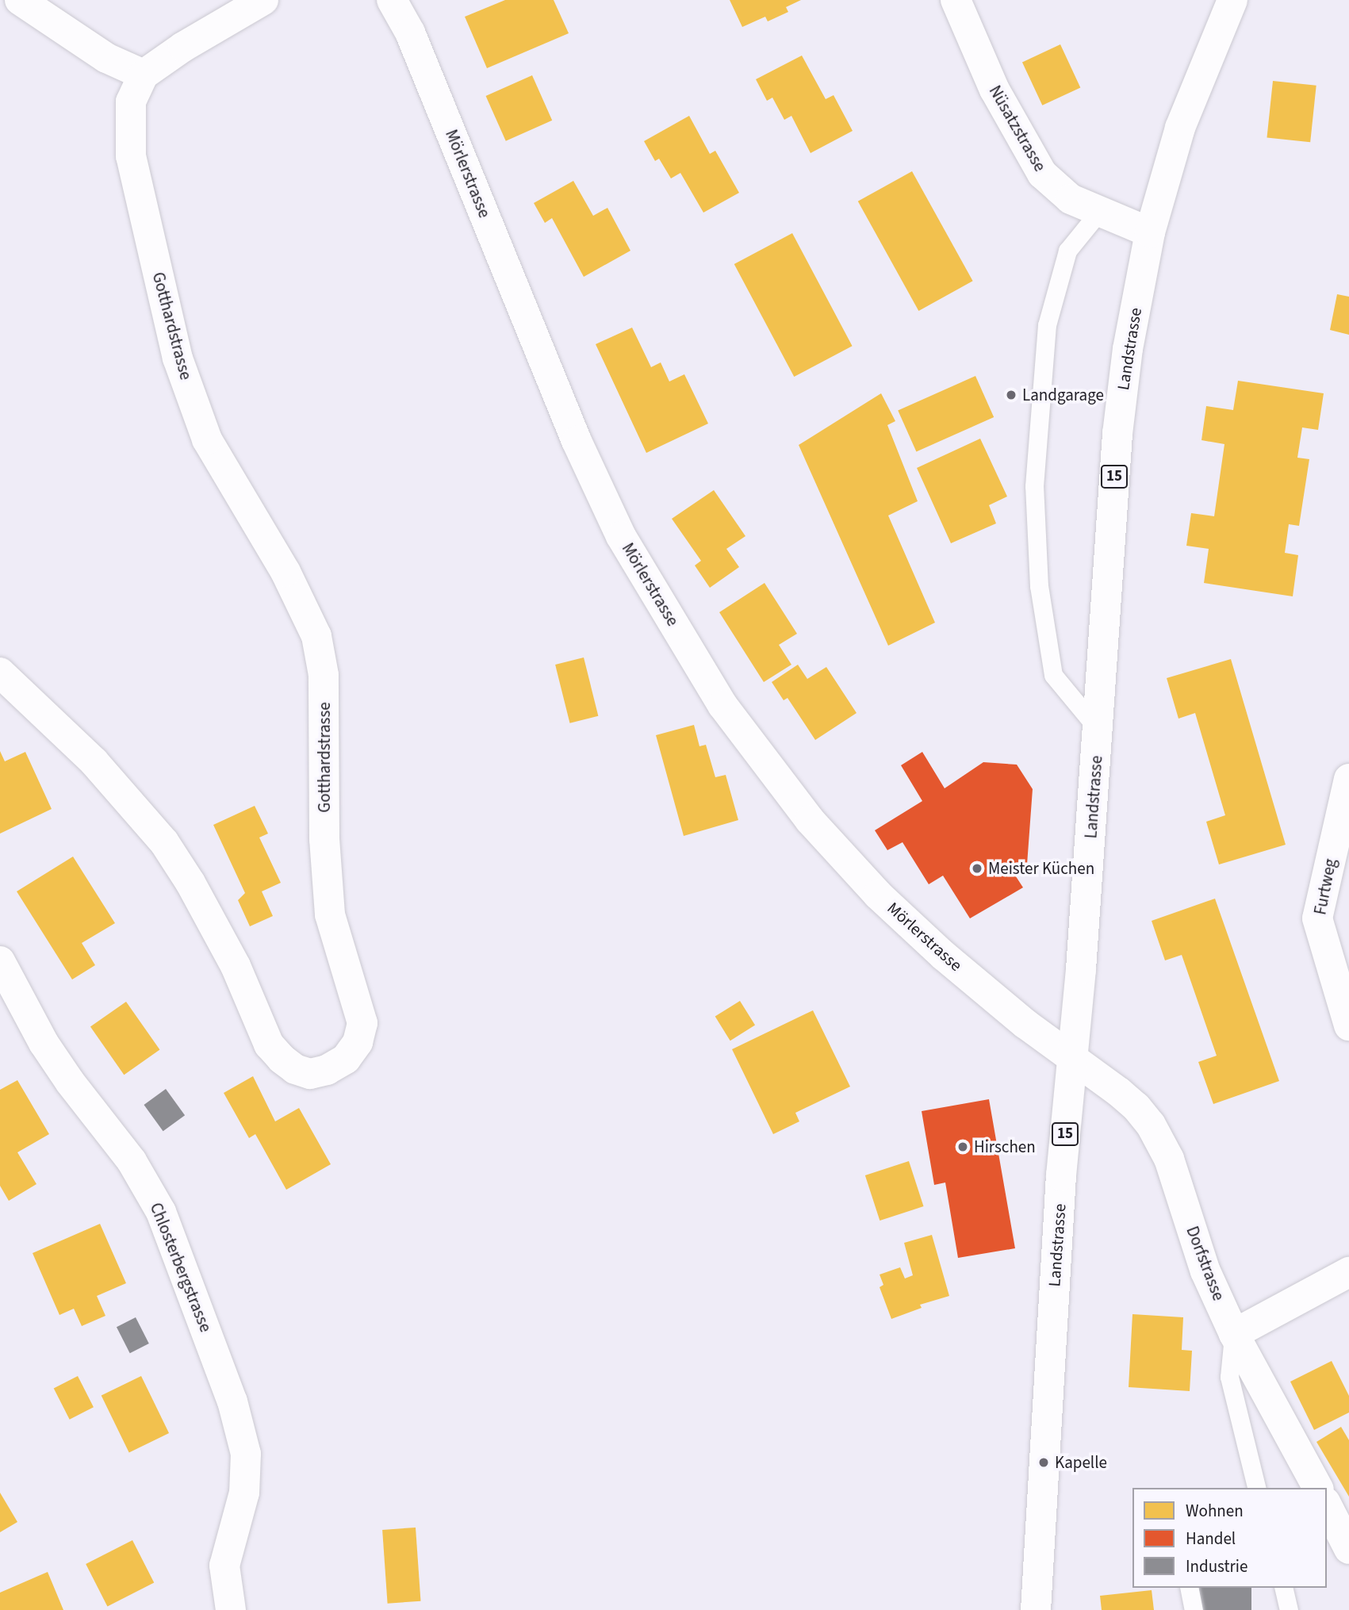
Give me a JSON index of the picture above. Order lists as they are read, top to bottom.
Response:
{
  "streets": {
    "street": [
      "Nüsatzstrasse",
      "Mörlerstrasse",
      "Gotthardstrasse",
      "Landstrasse",
      "15",
      "Furtweg",
      "Dorfstrasse",
      "Chlosterbergstrasse"
    ]
  },
  "crossings": [
    ["Nüsatzstrasse", "Landstrasse"],
    ["Mörlerstrasse", "Landstrasse"],
    ["Mörlerstrasse", "Dorfstrasse"],
    ["Landstrasse", "Dorfstrasse"]
  ],
  "places": [
    "Landgarage",
    "Meister Küchen",
    "Hirschen",
    "Kapelle"
  ],
  "legend": ["Wohnen", "Handel", "Industrie"]
}
